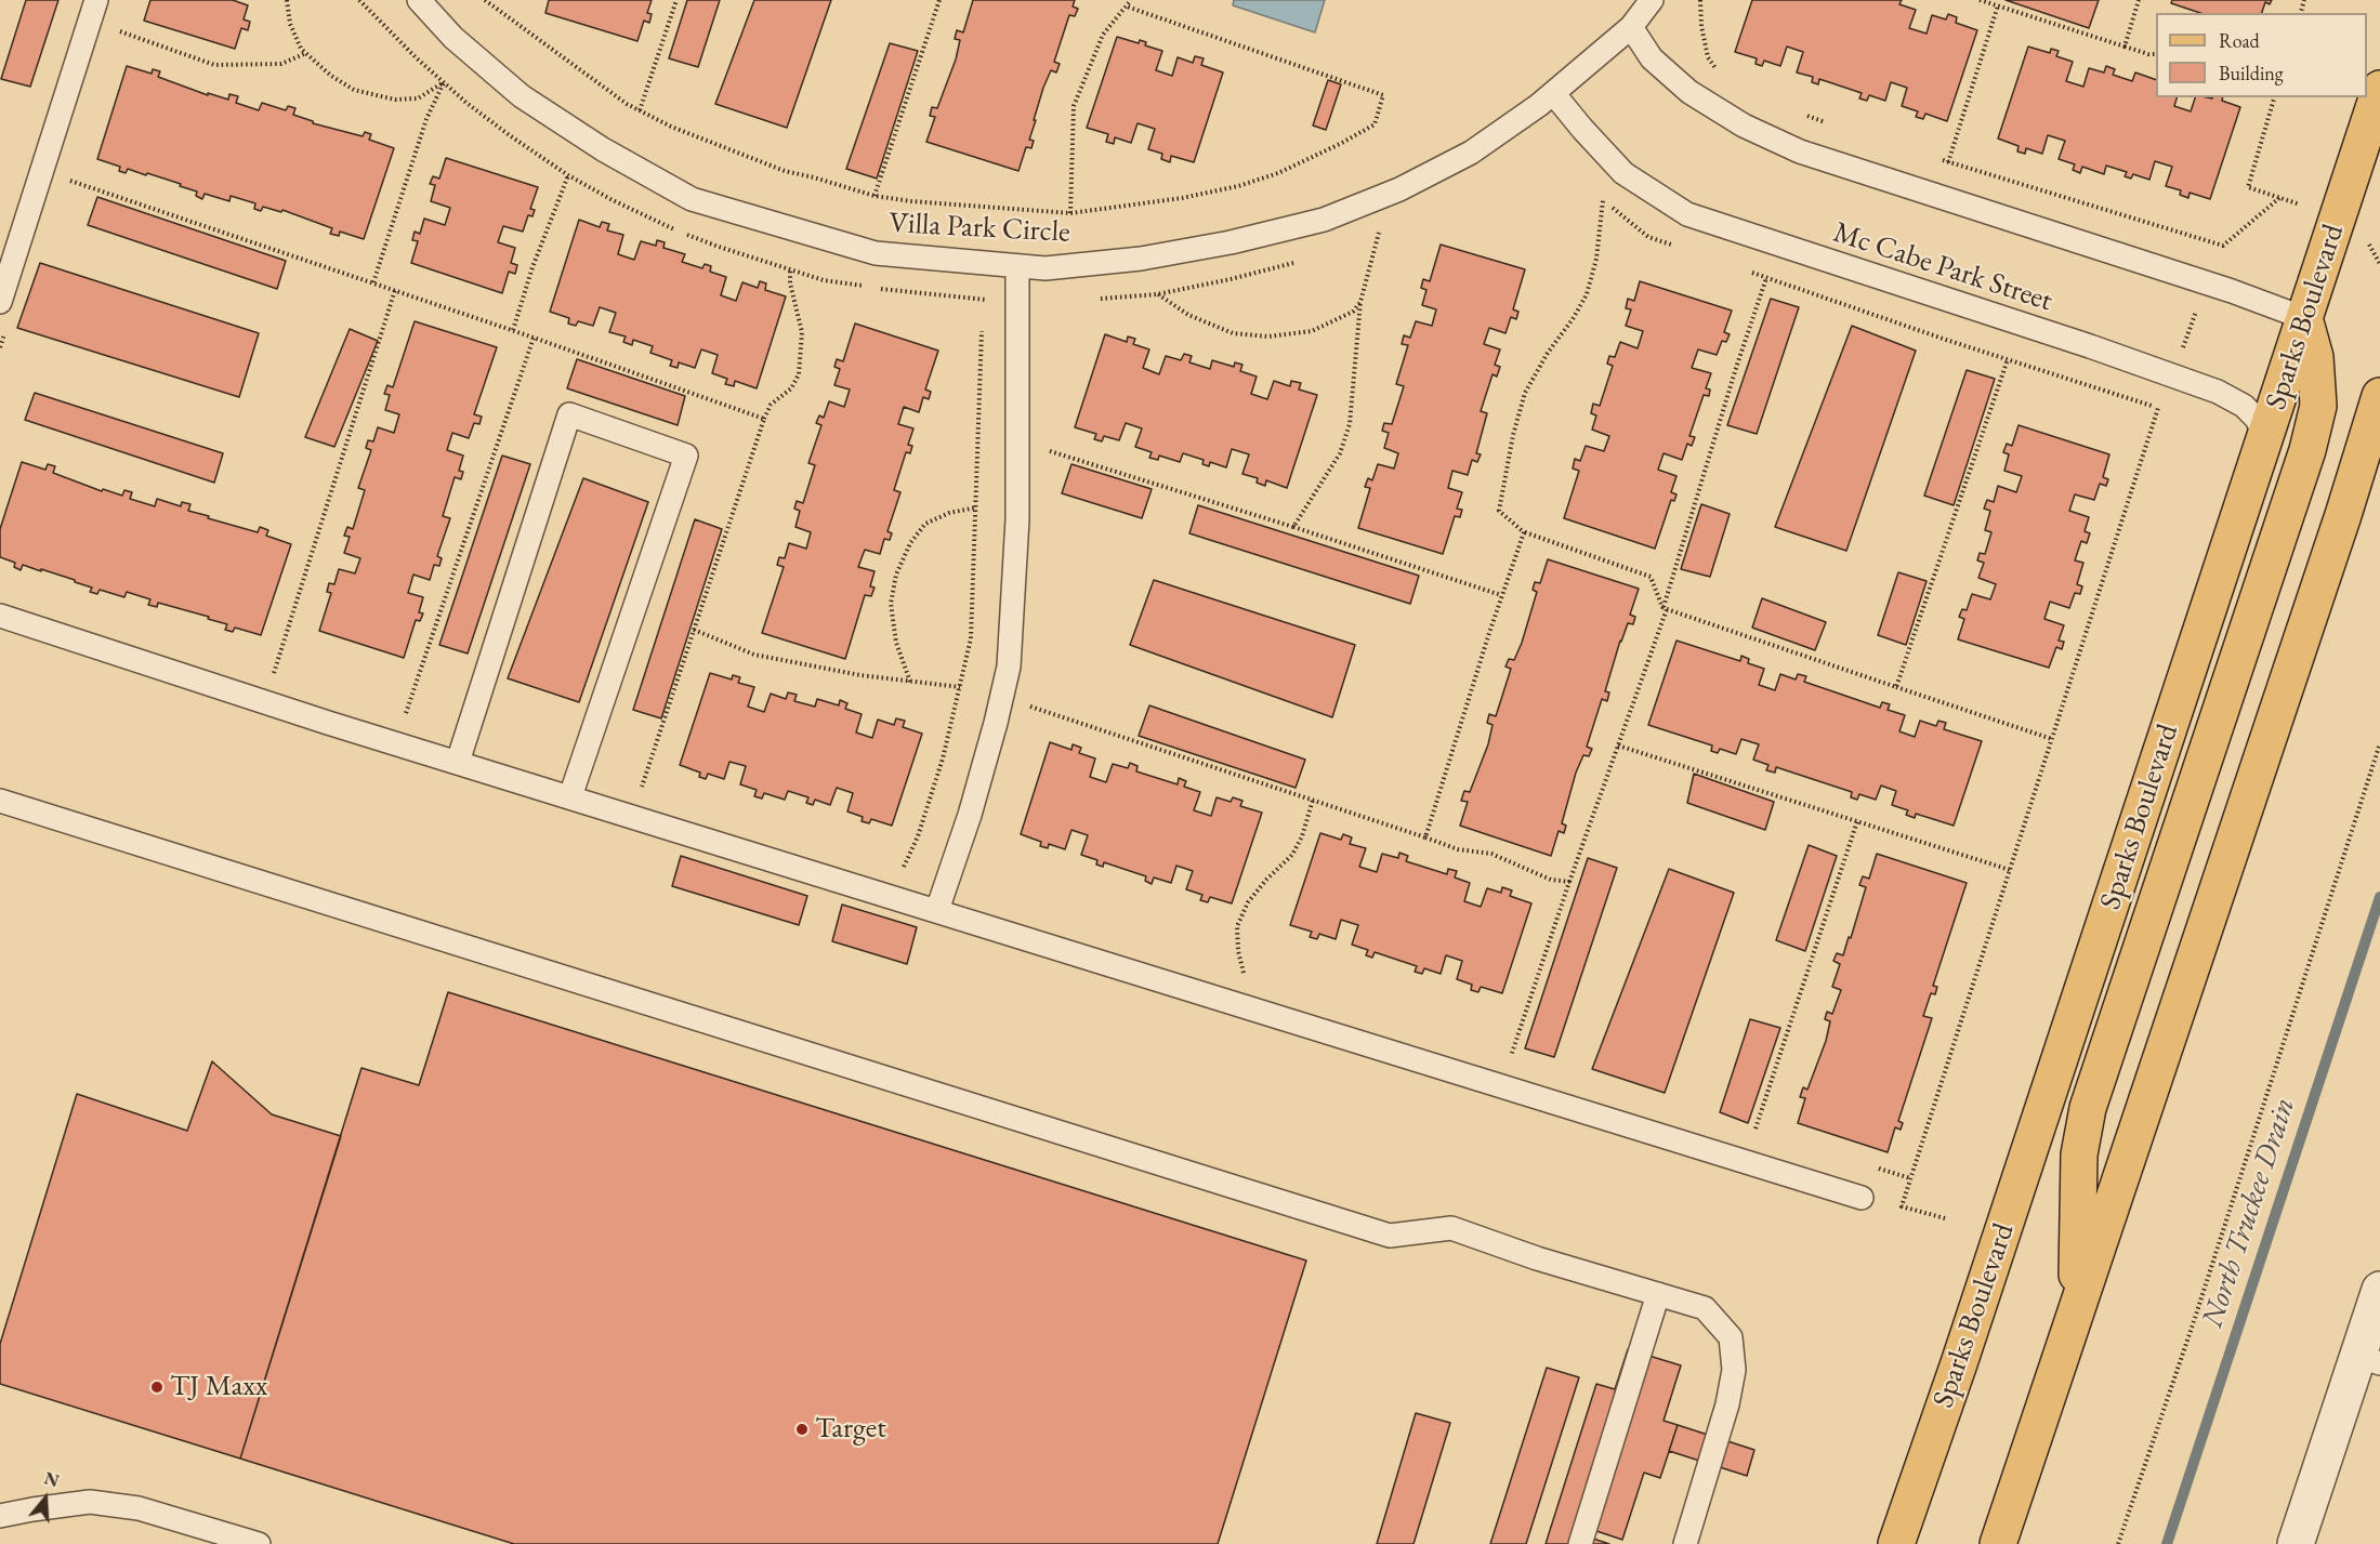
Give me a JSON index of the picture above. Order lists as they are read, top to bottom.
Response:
{
  "streets": {
    "main road": ["Sparks Boulevard"],
    "lane": ["Villa Park Circle", "Mc Cabe Park Street"]
  },
  "crossings": [
    ["Villa Park Circle", "Mc Cabe Park Street"],
    ["Mc Cabe Park Street", "Sparks Boulevard"]
  ],
  "water": ["North Truckee Drain"],
  "places": ["TJ Maxx", "Target"],
  "legend": ["Road", "Building"],
  "north": "top"
}
